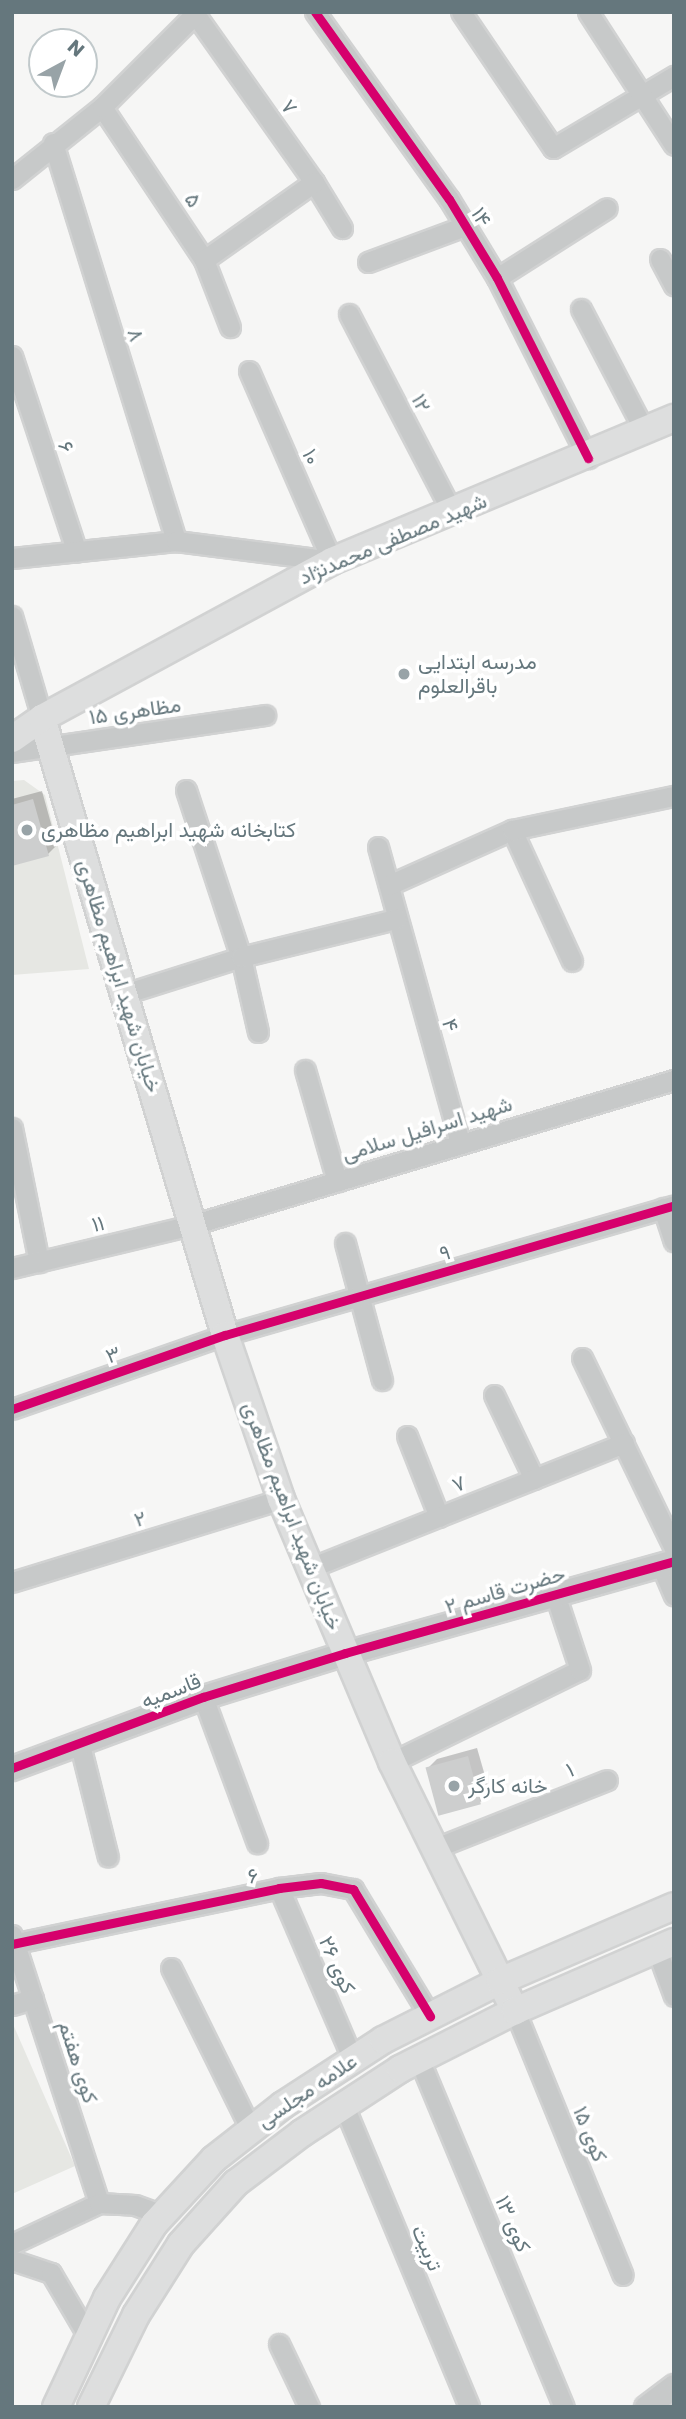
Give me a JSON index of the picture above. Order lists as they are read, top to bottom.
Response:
{
  "streets": {
    "main road": ["شهید مصطفی محمدنژاد", "خیابان شهید ابراهیم مظاهری", "علامه مجلسی"],
    "street": [
      "۷",
      "۵",
      "۱۴",
      "۸",
      "۱۲",
      "۶",
      "۱۰",
      "۱۵ مظاهری",
      "۴",
      "شهید اسرافیل سلامی",
      "۱۱",
      "۹",
      "۳",
      "۲",
      "۲ حضرت قاسم",
      "قاسمیه",
      "۱",
      "کوی ۲۶",
      "کوی هفتم",
      "کوی ۱۵",
      "کوی ۱۳",
      "تربیت"
    ]
  },
  "crossings": [
    ["۷", "خیابان شهید ابراهیم مظاهری"],
    ["۱۴", "شهید مصطفی محمدنژاد"],
    ["۱۲", "شهید مصطفی محمدنژاد"],
    ["۶", "کوی ۲۶"],
    ["۶", "کوی هفتم"],
    ["۶", "علامه مجلسی"],
    ["۱۰", "شهید مصطفی محمدنژاد"],
    ["شهید مصطفی محمدنژاد", "خیابان شهید ابراهیم مظاهری"],
    ["۱۵ مظاهری", "خیابان شهید ابراهیم مظاهری"],
    ["خیابان شهید ابراهیم مظاهری", "شهید اسرافیل سلامی"],
    ["خیابان شهید ابراهیم مظاهری", "۱۱"],
    ["خیابان شهید ابراهیم مظاهری", "۹"],
    ["خیابان شهید ابراهیم مظاهری", "۳"],
    ["خیابان شهید ابراهیم مظاهری", "۲"],
    ["خیابان شهید ابراهیم مظاهری", "۲ حضرت قاسم"],
    ["خیابان شهید ابراهیم مظاهری", "قاسمیه"],
    ["خیابان شهید ابراهیم مظاهری", "۱"],
    ["خیابان شهید ابراهیم مظاهری", "علامه مجلسی"],
    ["خیابان شهید ابراهیم مظاهری", "کوی ۱۵"],
    ["۴", "شهید اسرافیل سلامی"],
    ["شهید اسرافیل سلامی", "۱۱"],
    ["۹", "۳"],
    ["۲ حضرت قاسم", "قاسمیه"],
    ["کوی ۲۶", "علامه مجلسی"],
    ["علامه مجلسی", "کوی ۱۵"],
    ["علامه مجلسی", "کوی ۱۳"],
    ["علامه مجلسی", "تربیت"]
  ],
  "places": ["مدرسه ابتدایی باقرالعلوم", "کتابخانه شهید ابراهیم مظاهری", "خانه کارگر"],
  "north": "top right"
}
